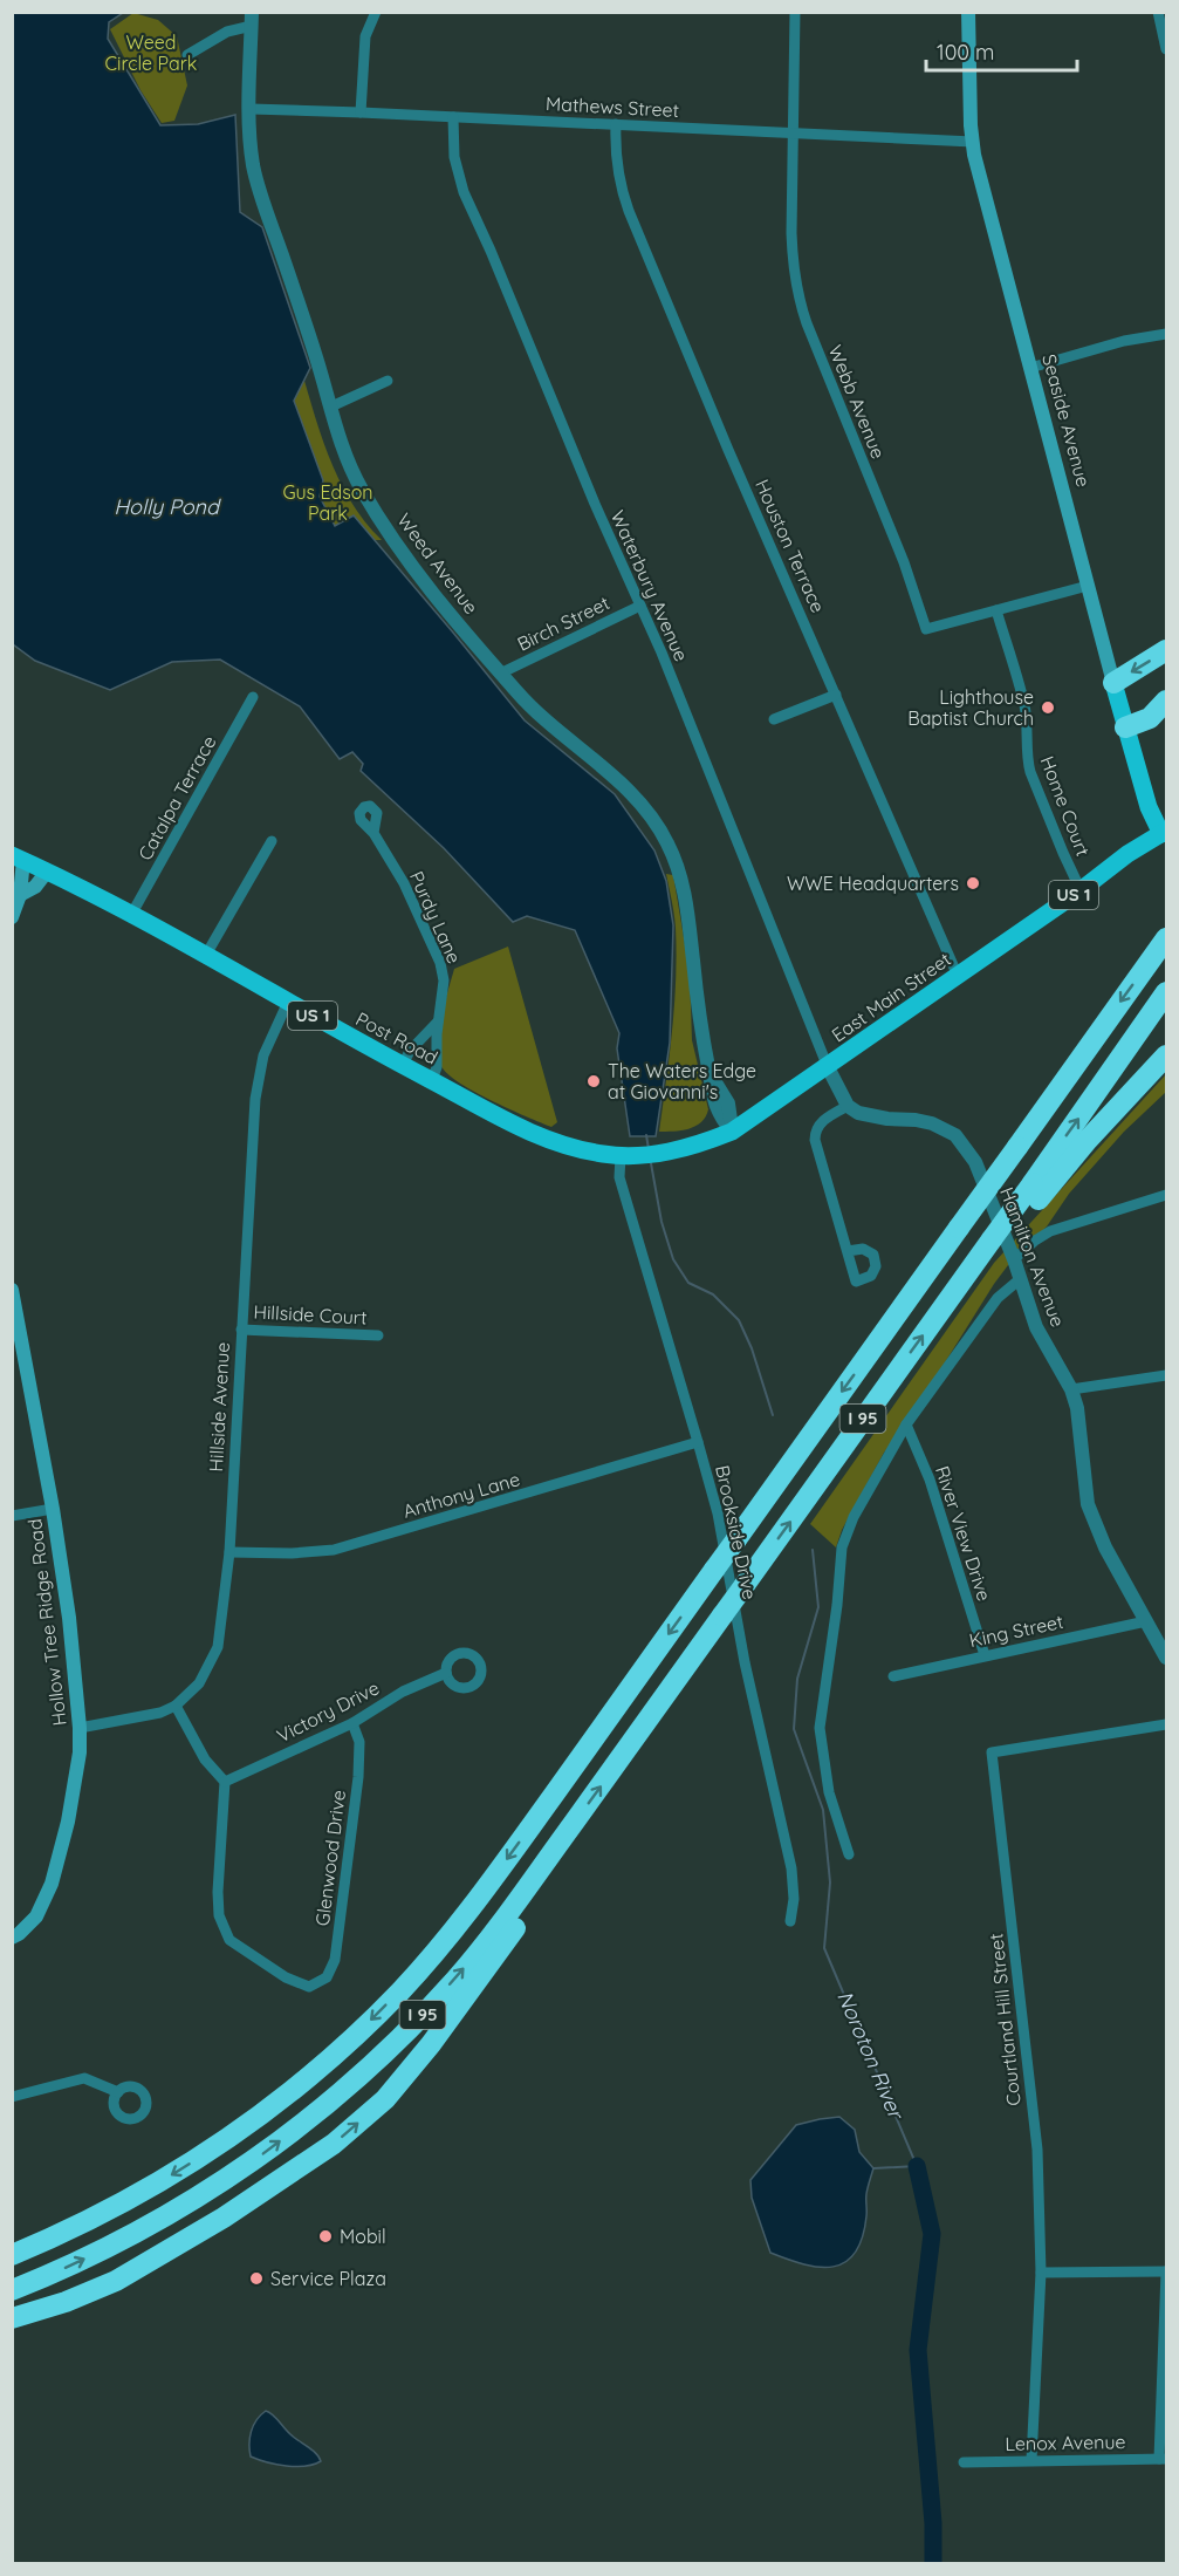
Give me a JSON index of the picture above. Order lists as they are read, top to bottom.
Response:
{
  "streets": {
    "highway": ["I 95"],
    "main road": [
      "Seaside Avenue",
      "US 1",
      "East Main Street",
      "Post Road",
      "Hollow Tree Ridge Road"
    ],
    "street": [
      "Mathews Street",
      "Webb Avenue",
      "Houston Terrace",
      "Weed Avenue",
      "Waterbury Avenue",
      "Birch Street",
      "Catalpa Terrace",
      "Home Court",
      "Purdy Lane",
      "Hamilton Avenue",
      "Hillside Court",
      "Hillside Avenue",
      "Anthony Lane",
      "Brookside Drive",
      "River View Drive",
      "King Street",
      "Victory Drive",
      "Glenwood Drive",
      "Courtland Hill Street",
      "Lenox Avenue"
    ]
  },
  "crossings": [
    ["Mathews Street", "Webb Avenue"],
    ["Mathews Street", "Seaside Avenue"],
    ["Mathews Street", "Houston Terrace"],
    ["Mathews Street", "Weed Avenue"],
    ["Mathews Street", "Waterbury Avenue"],
    ["Webb Avenue", "Seaside Avenue"],
    ["Webb Avenue", "Home Court"],
    ["Seaside Avenue", "East Main Street"],
    ["Houston Terrace", "East Main Street"],
    ["Weed Avenue", "Birch Street"],
    ["Weed Avenue", "East Main Street"],
    ["Waterbury Avenue", "Birch Street"],
    ["Waterbury Avenue", "East Main Street"],
    ["Catalpa Terrace", "Post Road"],
    ["Home Court", "East Main Street"],
    ["Purdy Lane", "Post Road"],
    ["East Main Street", "Post Road"],
    ["East Main Street", "Brookside Drive"],
    ["Post Road", "Hillside Avenue"],
    ["Post Road", "Brookside Drive"],
    ["Hamilton Avenue", "King Street"],
    ["Hillside Court", "Hillside Avenue"],
    ["Hillside Avenue", "Anthony Lane"],
    ["Hillside Avenue", "Hollow Tree Ridge Road"],
    ["Anthony Lane", "Brookside Drive"],
    ["River View Drive", "King Street"],
    ["Victory Drive", "Glenwood Drive"],
    ["Courtland Hill Street", "Lenox Avenue"]
  ],
  "water": ["Holly Pond", "Noroton River"],
  "parks": ["Weed Circle Park", "Gus Edson Park"],
  "places": [
    "Lighthouse Baptist Church",
    "WWE Headquarters",
    "The Waters Edge at Giovanni's",
    "Mobil",
    "Service Plaza"
  ],
  "scale_bar": "100 m"
}
